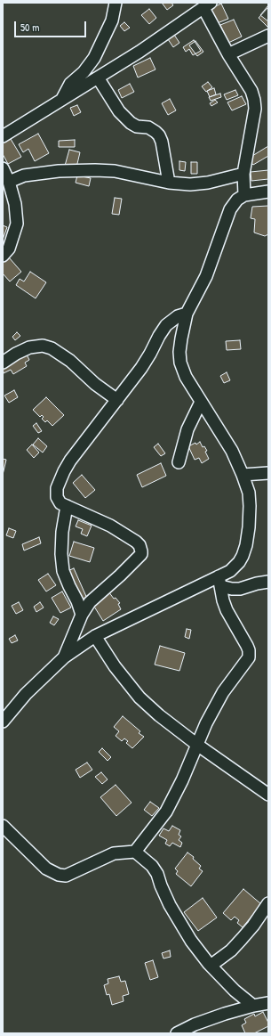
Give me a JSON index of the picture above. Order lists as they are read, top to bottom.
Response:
{
  "scale_bar": "50 m"
}
